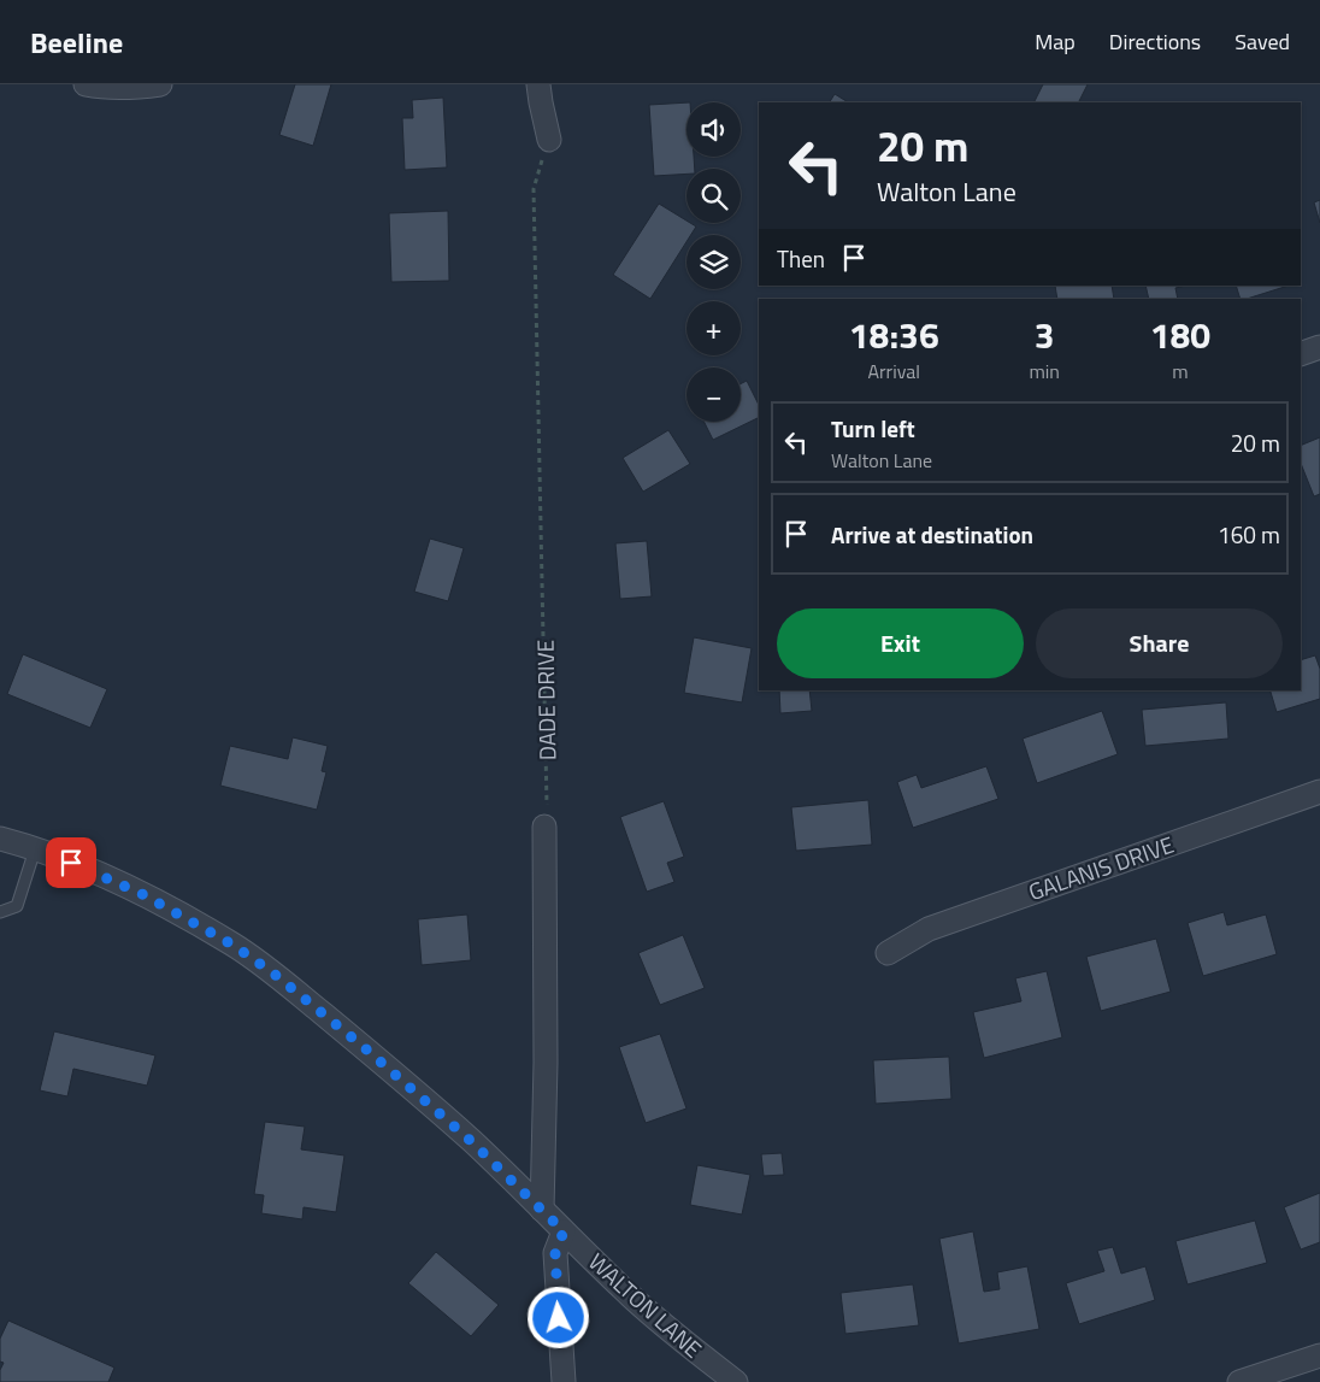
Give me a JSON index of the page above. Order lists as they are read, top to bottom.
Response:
{
  "streets": {
    "street": ["GALANIS DRIVE", "WALTON LANE"],
    "path": ["DADE DRIVE"]
  },
  "page": {
    "header": "Beeline",
    "nav": ["Map", "Directions", "Saved"],
    "map_buttons": ["+", "−"],
    "turn": ["20 m", "Walton Lane"],
    "then": "Then",
    "eta": [
      "18:36",
      "Arrival",
      "3",
      "min",
      "180",
      "m"
    ],
    "list": [
      {
        "name": "Turn left",
        "note": "Walton Lane",
        "value": "20 m"
      },
      {
        "name": "Arrive at destination",
        "value": "160 m"
      }
    ],
    "buttons": ["Exit", "Share"]
  }
}
